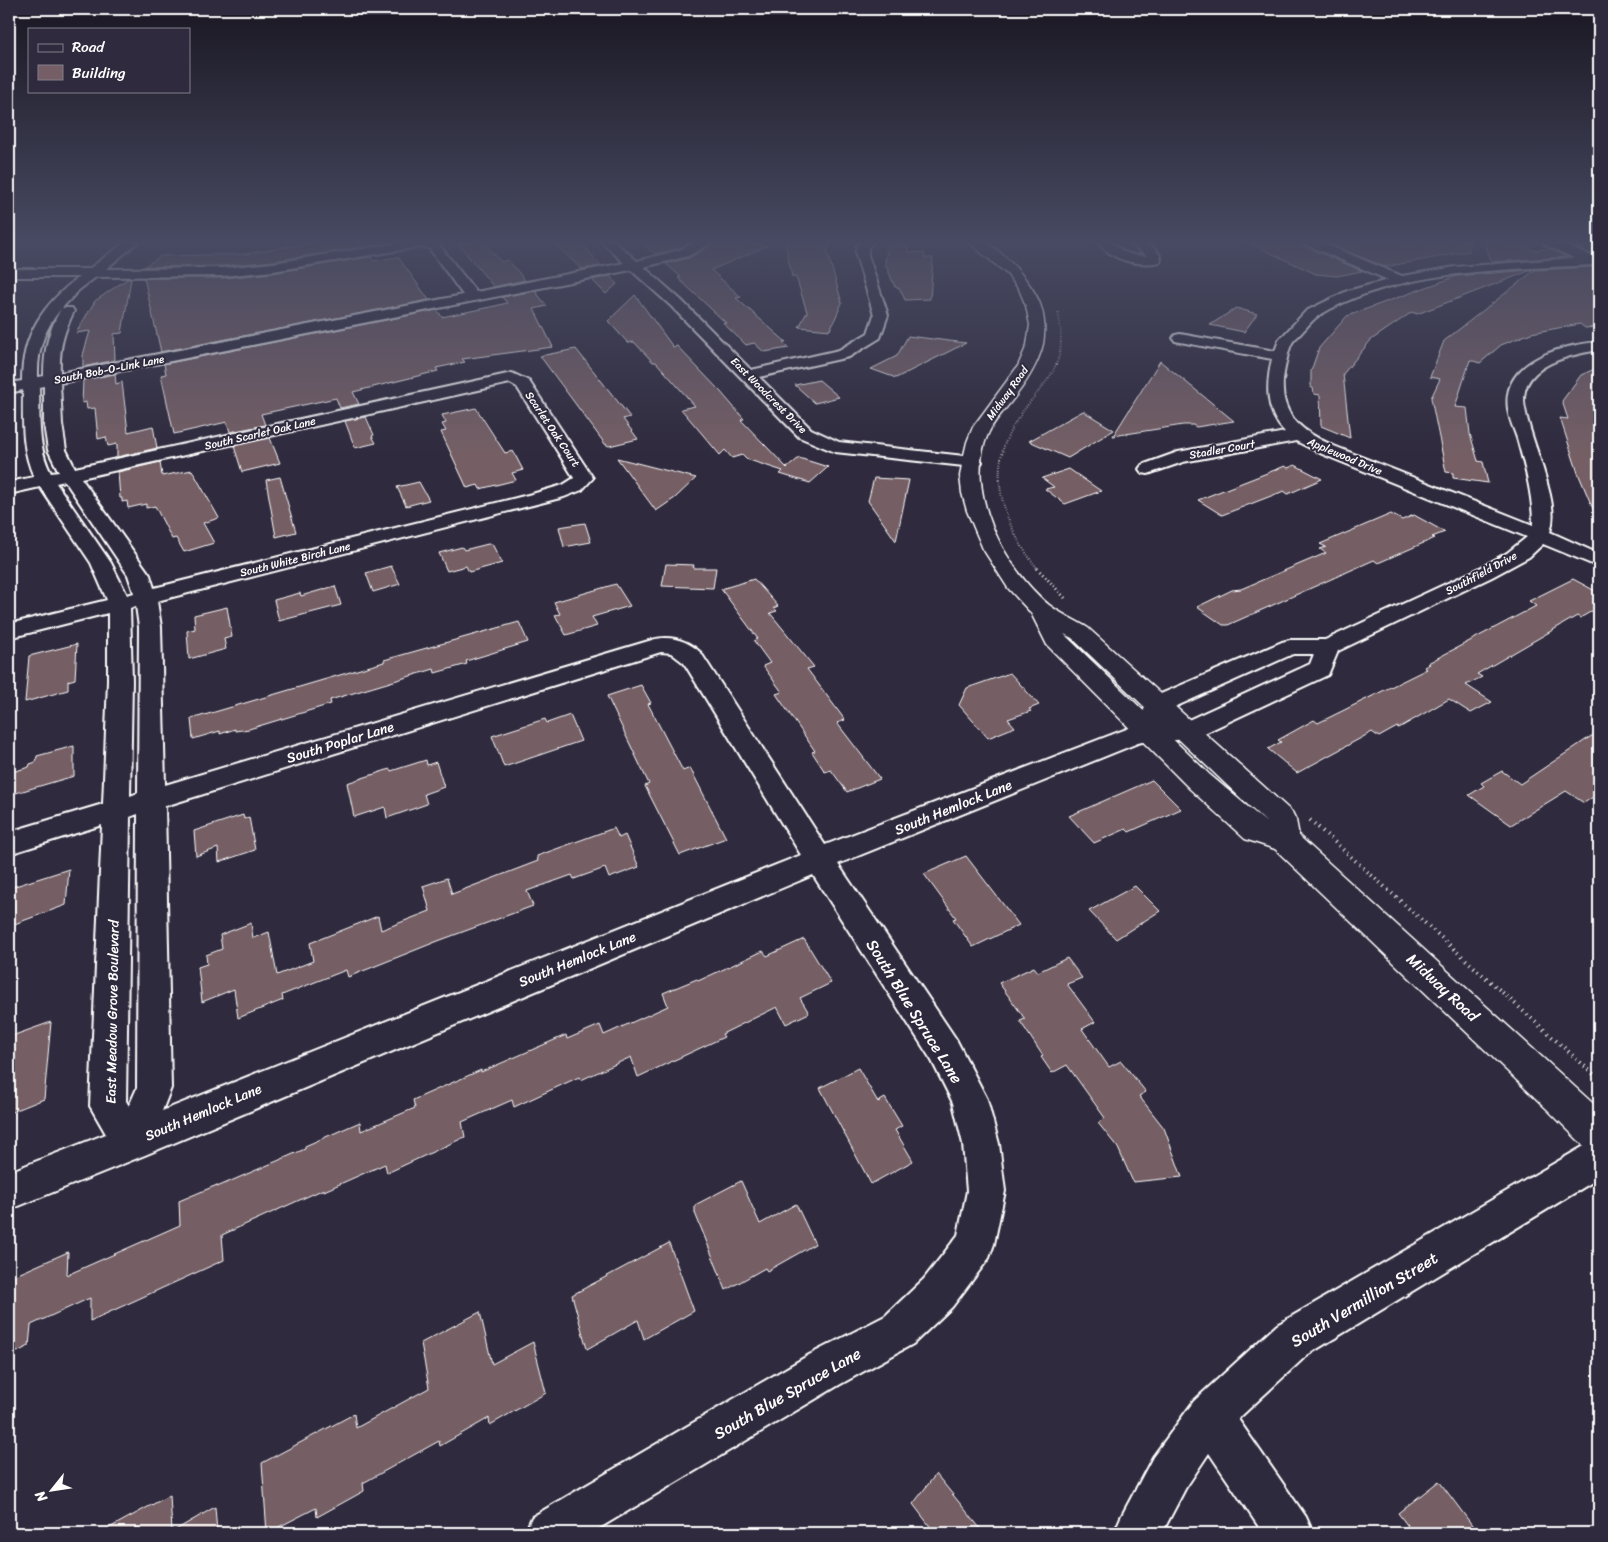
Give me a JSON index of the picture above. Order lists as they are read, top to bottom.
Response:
{
  "streets": {
    "main road": ["Midway Road"],
    "street": [
      "South Bob-O-Link Lane",
      "East Woodcrest Drive",
      "Scarlet Oak Court",
      "South Scarlet Oak Lane",
      "Stadler Court",
      "Applewood Drive",
      "South White Birch Lane",
      "Southfield Drive",
      "South Poplar Lane",
      "South Hemlock Lane",
      "South Blue Spruce Lane",
      "East Meadow Grove Boulevard",
      "South Vermillion Street"
    ]
  },
  "crossings": [
    ["South Bob-O-Link Lane", "East Meadow Grove Boulevard"],
    ["Midway Road", "East Woodcrest Drive"],
    ["Midway Road", "Southfield Drive"],
    ["Midway Road", "South Hemlock Lane"],
    ["Scarlet Oak Court", "South Scarlet Oak Lane"],
    ["Scarlet Oak Court", "South White Birch Lane"],
    ["South Scarlet Oak Lane", "East Meadow Grove Boulevard"],
    ["Stadler Court", "Applewood Drive"],
    ["Applewood Drive", "Southfield Drive"],
    ["South White Birch Lane", "East Meadow Grove Boulevard"],
    ["Southfield Drive", "South Hemlock Lane"],
    ["South Poplar Lane", "South Blue Spruce Lane"],
    ["South Poplar Lane", "East Meadow Grove Boulevard"],
    ["South Hemlock Lane", "South Blue Spruce Lane"],
    ["South Hemlock Lane", "East Meadow Grove Boulevard"]
  ],
  "legend": ["Road", "Building"],
  "north": "bottom left"
}
